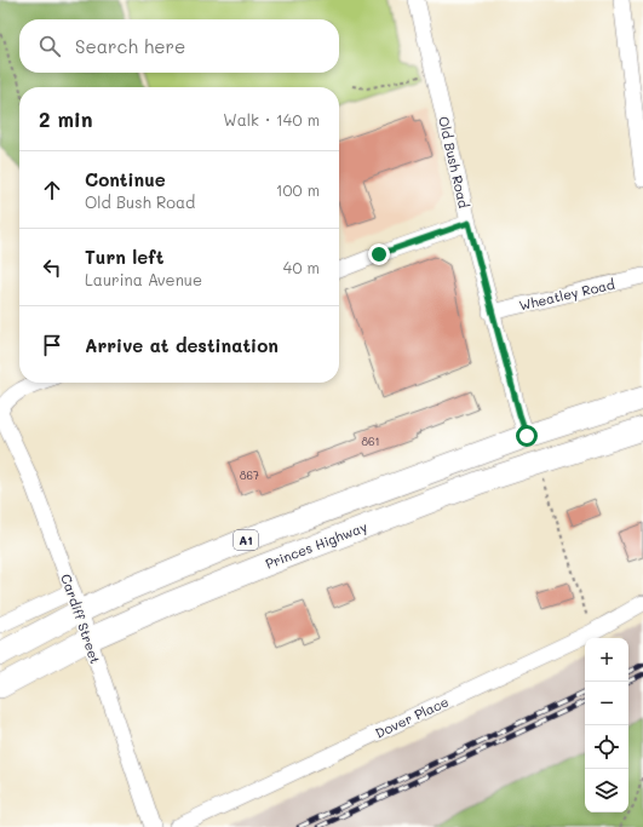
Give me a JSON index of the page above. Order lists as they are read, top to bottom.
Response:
{
  "streets": {
    "highway": ["A1", "Princes Highway"],
    "street": [
      "Old Bush Road",
      "Wheatley Road",
      "Cardiff Street",
      "Dover Place"
    ]
  },
  "crossings": [
    ["Old Bush Road", "Wheatley Road"],
    ["Old Bush Road", "A1"],
    ["A1", "Cardiff Street"],
    ["Princes Highway", "Cardiff Street"]
  ],
  "house_numbers": ["861", "867"],
  "page": {
    "search": "Search here",
    "heading": ["2 min", "Walk · 140 m"],
    "list": [
      ["Continue", "Old Bush Road", "100 m"],
      ["Turn left", "Laurina Avenue", "40 m"],
      "Arrive at destination"
    ],
    "map_buttons": ["+", "−"]
  }
}
